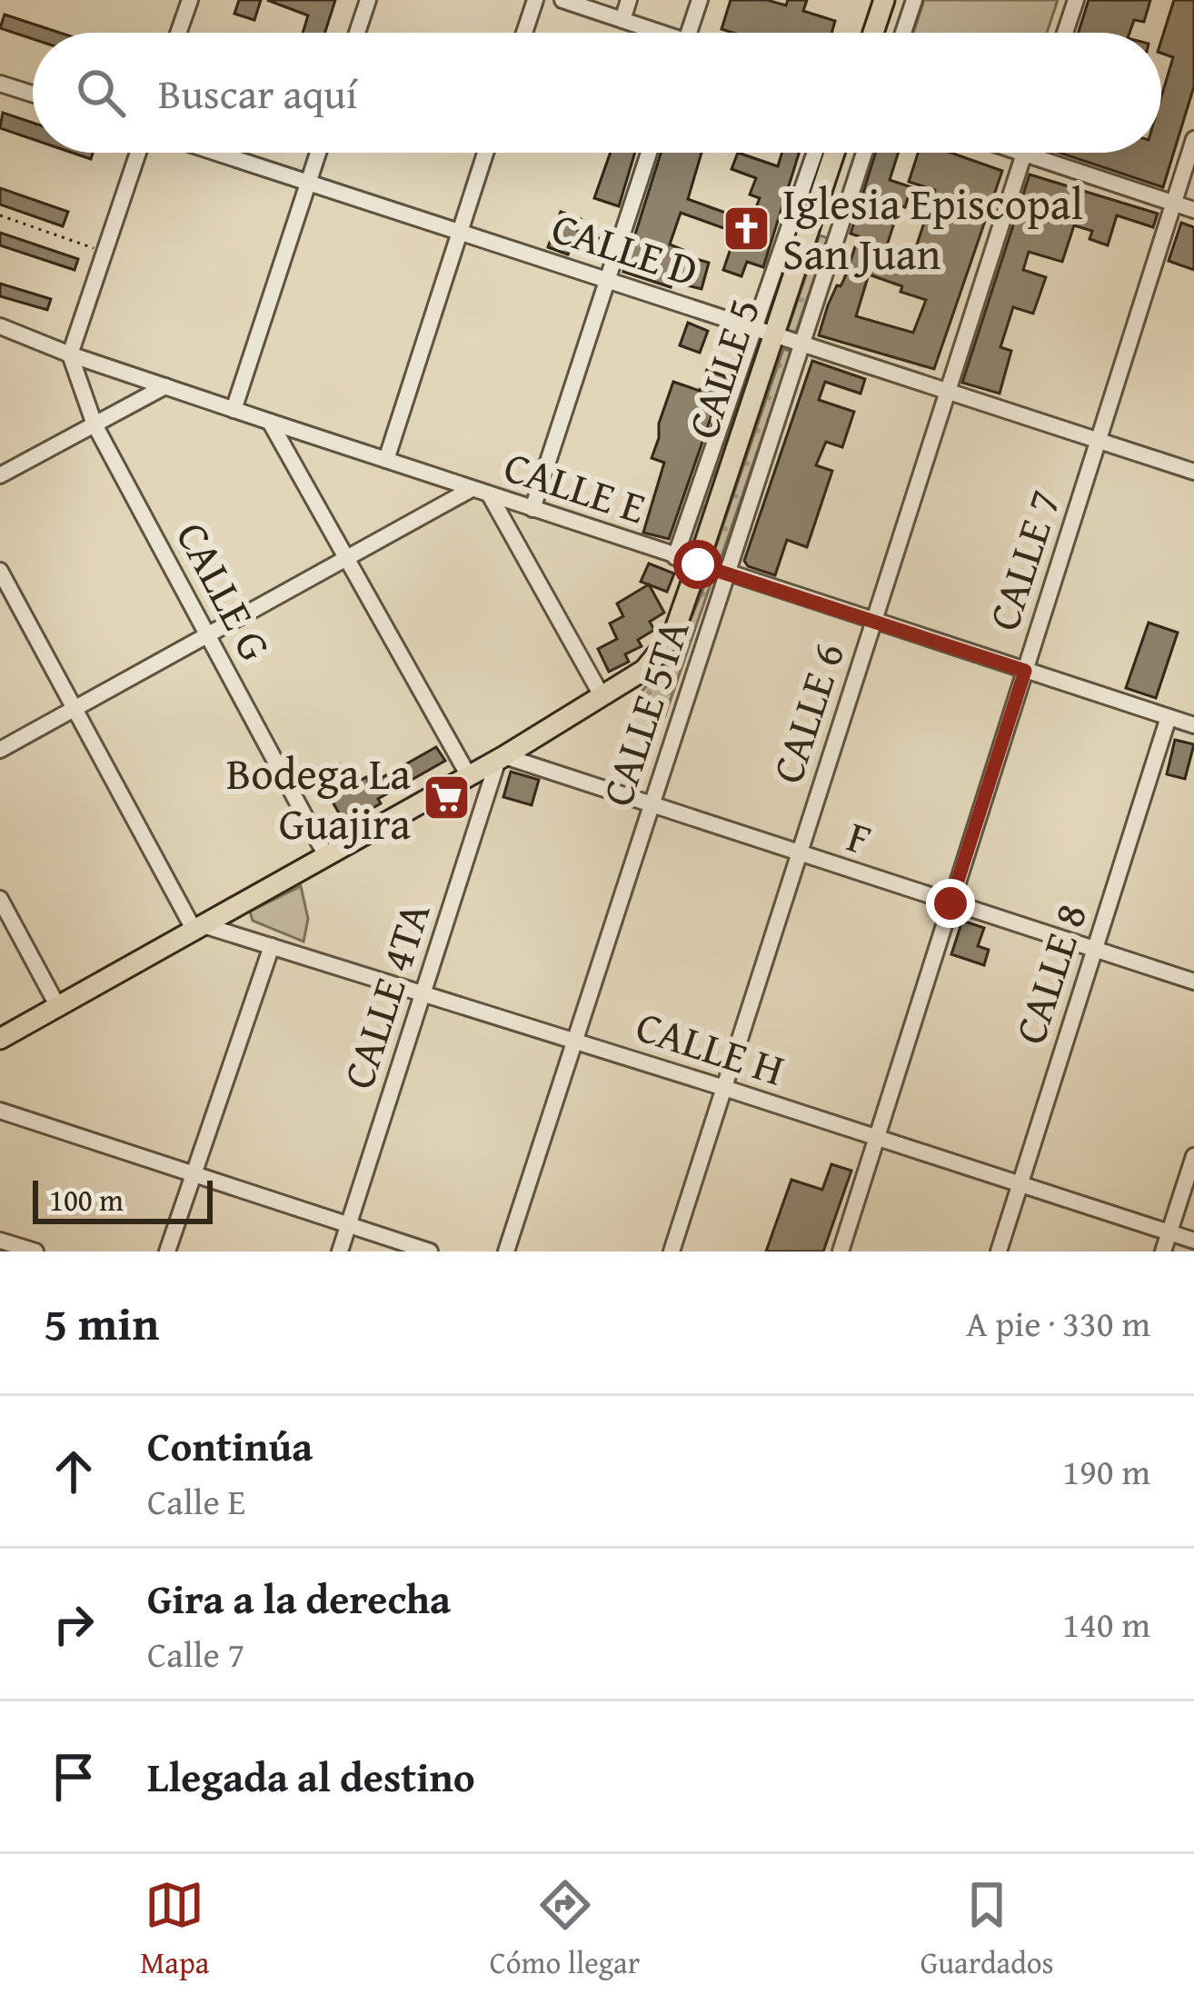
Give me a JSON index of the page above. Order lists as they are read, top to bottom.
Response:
{
  "streets": {
    "main road": ["CALLE 5"],
    "street": [
      "CALLE D",
      "CALLE E",
      "CALLE 7",
      "CALLE G",
      "CALLE 5TA",
      "CALLE 6",
      "F",
      "CALLE 8",
      "CALLE 4TA",
      "CALLE H"
    ]
  },
  "crossings": [
    ["CALLE D", "CALLE 5"],
    ["CALLE D", "CALLE 7"],
    ["CALLE D", "CALLE 5TA"],
    ["CALLE D", "CALLE 6"],
    ["CALLE 5", "CALLE E"],
    ["CALLE 5", "CALLE G"],
    ["CALLE 5", "F"],
    ["CALLE 5", "CALLE 4TA"],
    ["CALLE 5", "CALLE H"],
    ["CALLE E", "CALLE 7"],
    ["CALLE E", "CALLE G"],
    ["CALLE E", "CALLE 5TA"],
    ["CALLE E", "CALLE 6"],
    ["CALLE E", "CALLE 8"],
    ["CALLE 7", "F"],
    ["CALLE 7", "CALLE H"],
    ["CALLE 5TA", "F"],
    ["CALLE 5TA", "CALLE H"],
    ["CALLE 6", "F"],
    ["CALLE 6", "CALLE H"],
    ["F", "CALLE 8"],
    ["F", "CALLE 4TA"],
    ["CALLE 8", "CALLE H"],
    ["CALLE 4TA", "CALLE H"]
  ],
  "places": {
    "church": ["Iglesia Episcopal San Juan"],
    "supermarket": ["Bodega La Guajira"]
  },
  "scale_bar": "100 m",
  "page": {
    "search": "Buscar aquí",
    "scale": "100 m",
    "heading": ["5 min", "A pie · 330 m"],
    "list": [
      ["Continúa", "Calle E", "190 m"],
      ["Gira a la derecha", "Calle 7", "140 m"],
      "Llegada al destino"
    ],
    "nav": ["Mapa", "Cómo llegar", "Guardados"]
  }
}
